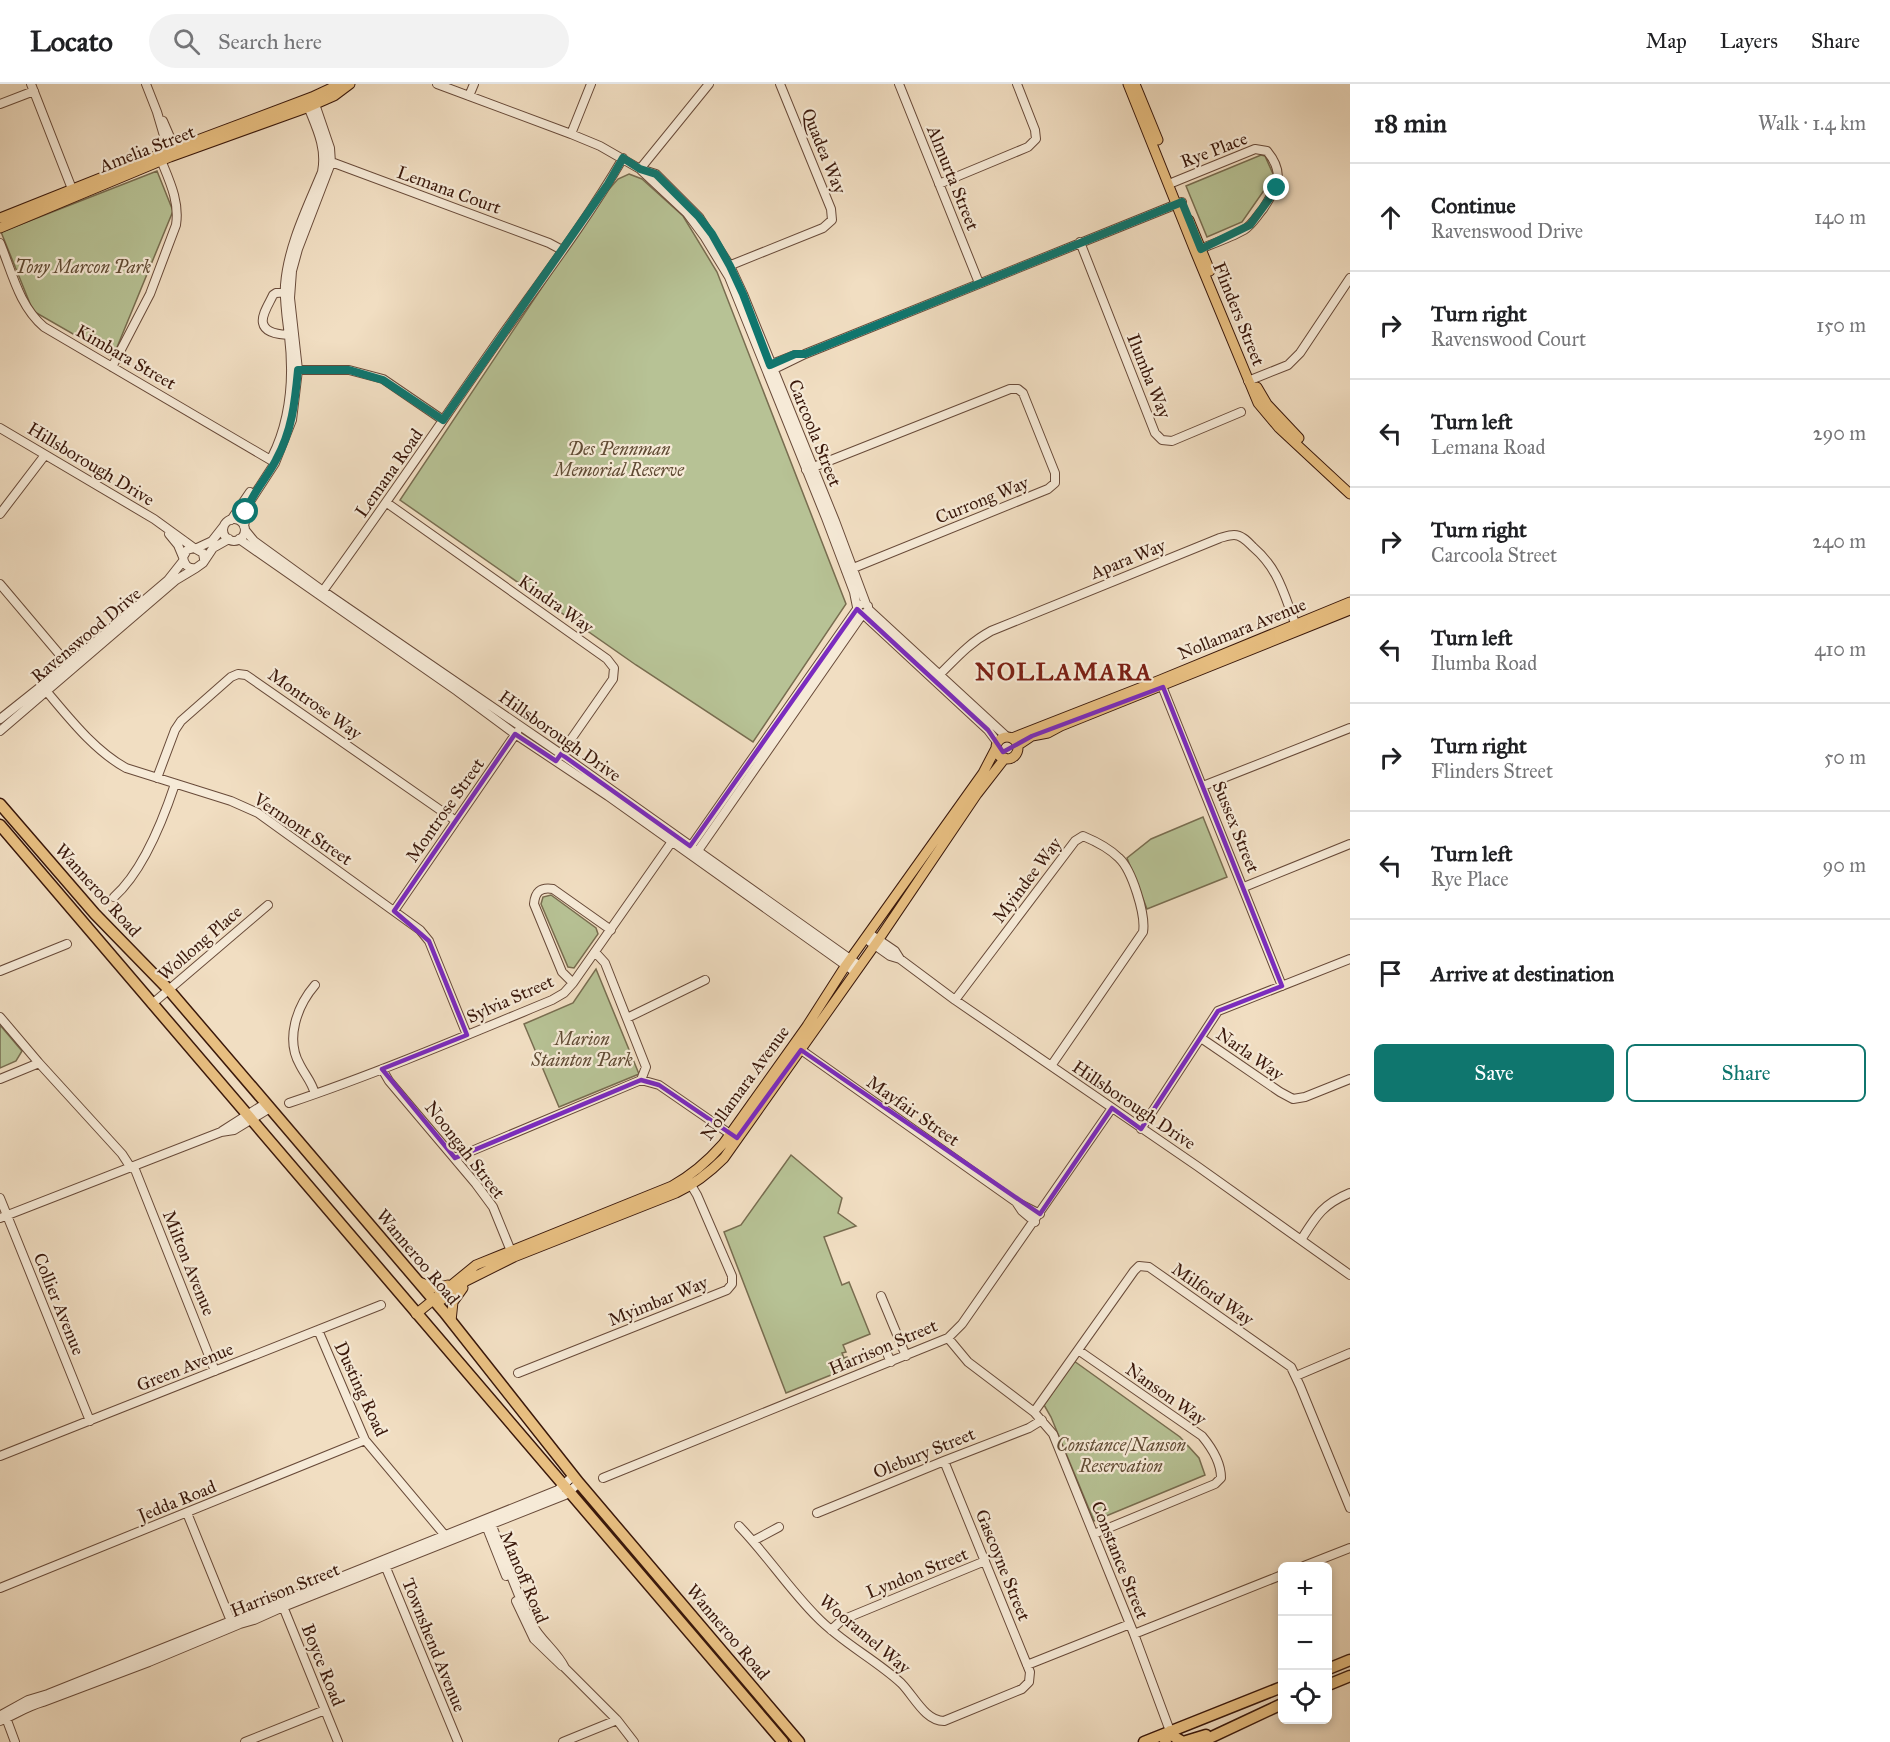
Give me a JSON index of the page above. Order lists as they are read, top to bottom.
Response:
{
  "streets": {
    "highway": ["Wanneroo Road"],
    "main road": ["Amelia Street", "Flinders Street", "Nollamara Avenue"],
    "street": [
      "Rye Place",
      "Quadea Way",
      "Almurta Street",
      "Lemana Court",
      "Kimbara Street",
      "Ilumba Way",
      "Carcoola Street",
      "Hillsborough Drive",
      "Lemana Road",
      "Currong Way",
      "Apara Way",
      "Kindra Way",
      "Ravenswood Drive",
      "Montrose Way",
      "Montrose Street",
      "Sussex Street",
      "Vermont Street",
      "Myindee Way",
      "Wollong Place",
      "Sylvia Street",
      "Narla Way",
      "Mayfair Street",
      "Noongah Street",
      "Milton Avenue",
      "Milford Way",
      "Myimbar Way",
      "Collier Avenue",
      "Harrison Street",
      "Green Avenue",
      "Dusting Road",
      "Nanson Way",
      "Olebury Street",
      "Jedda Road",
      "Constance Street",
      "Gascoyne Street",
      "Lyndon Street",
      "Manoff Road",
      "Wooramel Way",
      "Townshend Avenue",
      "Boyce Road"
    ]
  },
  "crossings": [
    ["Rye Place", "Flinders Street"],
    ["Quadea Way", "Carcoola Street"],
    ["Lemana Court", "Lemana Road"],
    ["Carcoola Street", "Lemana Road"],
    ["Carcoola Street", "Currong Way"],
    ["Carcoola Street", "Apara Way"],
    ["Carcoola Street", "Nollamara Avenue"],
    ["Hillsborough Drive", "Lemana Road"],
    ["Hillsborough Drive", "Kindra Way"],
    ["Hillsborough Drive", "Nollamara Avenue"],
    ["Hillsborough Drive", "Ravenswood Drive"],
    ["Hillsborough Drive", "Montrose Street"],
    ["Hillsborough Drive", "Myindee Way"],
    ["Hillsborough Drive", "Sylvia Street"],
    ["Hillsborough Drive", "Harrison Street"],
    ["Lemana Road", "Kindra Way"],
    ["Apara Way", "Nollamara Avenue"],
    ["Nollamara Avenue", "Sussex Street"],
    ["Nollamara Avenue", "Wanneroo Road"],
    ["Nollamara Avenue", "Mayfair Street"],
    ["Nollamara Avenue", "Noongah Street"],
    ["Nollamara Avenue", "Myimbar Way"],
    ["Ravenswood Drive", "Vermont Street"],
    ["Montrose Way", "Montrose Street"],
    ["Montrose Way", "Vermont Street"],
    ["Montrose Street", "Vermont Street"],
    ["Vermont Street", "Sylvia Street"],
    ["Wanneroo Road", "Wollong Place"],
    ["Wanneroo Road", "Harrison Street"],
    ["Sylvia Street", "Noongah Street"],
    ["Mayfair Street", "Harrison Street"],
    ["Milton Avenue", "Green Avenue"],
    ["Milford Way", "Nanson Way"],
    ["Milford Way", "Constance Street"],
    ["Collier Avenue", "Green Avenue"],
    ["Harrison Street", "Dusting Road"],
    ["Harrison Street", "Constance Street"],
    ["Harrison Street", "Manoff Road"],
    ["Harrison Street", "Townshend Avenue"],
    ["Harrison Street", "Boyce Road"],
    ["Green Avenue", "Dusting Road"],
    ["Dusting Road", "Jedda Road"],
    ["Nanson Way", "Constance Street"],
    ["Olebury Street", "Constance Street"],
    ["Olebury Street", "Gascoyne Street"],
    ["Gascoyne Street", "Lyndon Street"],
    ["Gascoyne Street", "Wooramel Way"],
    ["Lyndon Street", "Wooramel Way"]
  ],
  "districts": ["NOLLAMARA"],
  "parks": [
    "Tony Marcon Park",
    "Des Pennman Memorial Reserve",
    "Marion Stainton Park",
    "Constance/Nanson Reservation"
  ],
  "page": {
    "header": "Locato",
    "search": "Search here",
    "nav": ["Map", "Layers", "Share"],
    "heading": ["18 min", "Walk · 1.4 km"],
    "list": [
      ["Continue", "Ravenswood Drive", "140 m"],
      ["Turn right", "Ravenswood Court", "150 m"],
      ["Turn left", "Lemana Road", "290 m"],
      ["Turn right", "Carcoola Street", "240 m"],
      ["Turn left", "Ilumba Road", "410 m"],
      ["Turn right", "Flinders Street", "50 m"],
      ["Turn left", "Rye Place", "90 m"],
      "Arrive at destination"
    ],
    "buttons": ["Save", "Share"],
    "map_buttons": ["+", "−"]
  }
}
